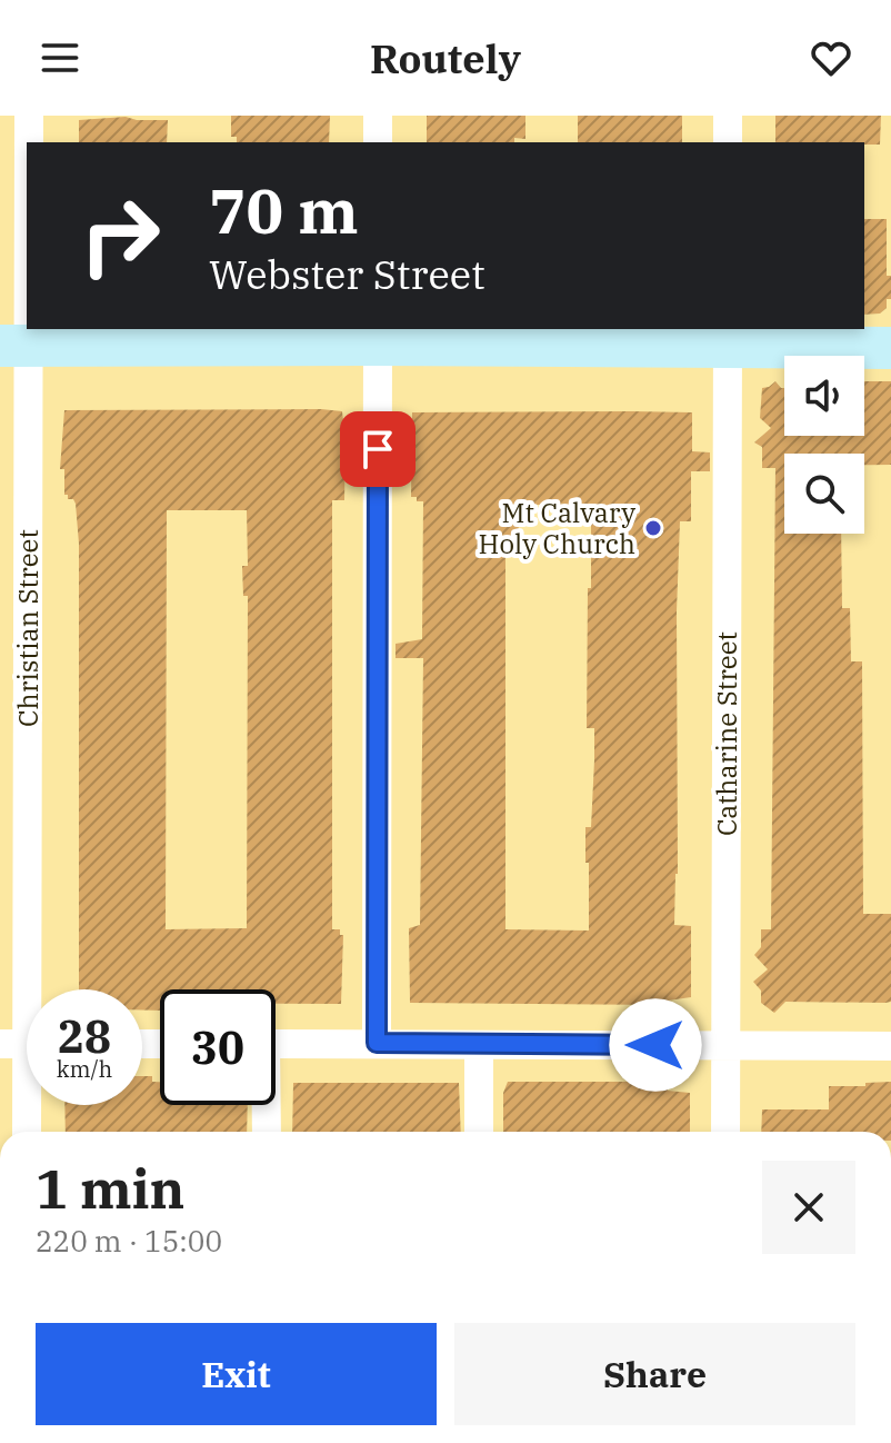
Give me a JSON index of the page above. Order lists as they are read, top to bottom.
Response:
{
  "streets": {
    "street": ["Christian Street", "Catharine Street"]
  },
  "places": ["Mt Calvary Holy Church"],
  "page": {
    "header": "Routely",
    "turn": ["70 m", "Webster Street"],
    "speed": "28 km/h",
    "limit": "30",
    "heading": ["1 min", "220 m · 15:00"],
    "buttons": ["Exit", "Share"]
  }
}
